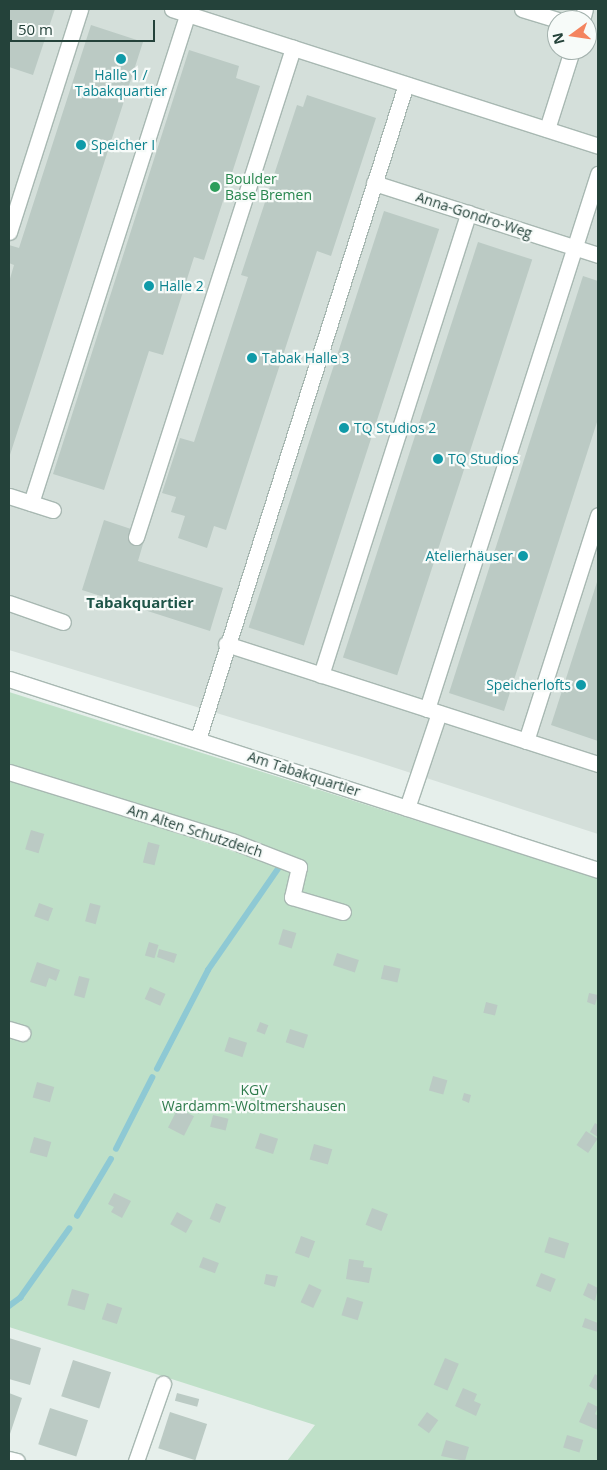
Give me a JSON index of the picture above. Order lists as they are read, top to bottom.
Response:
{
  "streets": {
    "street": ["Anna-Gondro-Weg", "Am Tabakquartier", "Am Alten Schutzdeich"]
  },
  "districts": ["Tabakquartier"],
  "parks": ["KGV Wardamm-Woltmershausen"],
  "places": [
    "Halle 1 / Tabakquartier",
    "Speicher I",
    "Boulder Base Bremen",
    "Halle 2",
    "Tabak Halle 3",
    "TQ Studios 2",
    "TQ Studios",
    "Atelierhäuser",
    "Speicherlofts"
  ],
  "scale_bar": "50 m",
  "north": "left"
}
